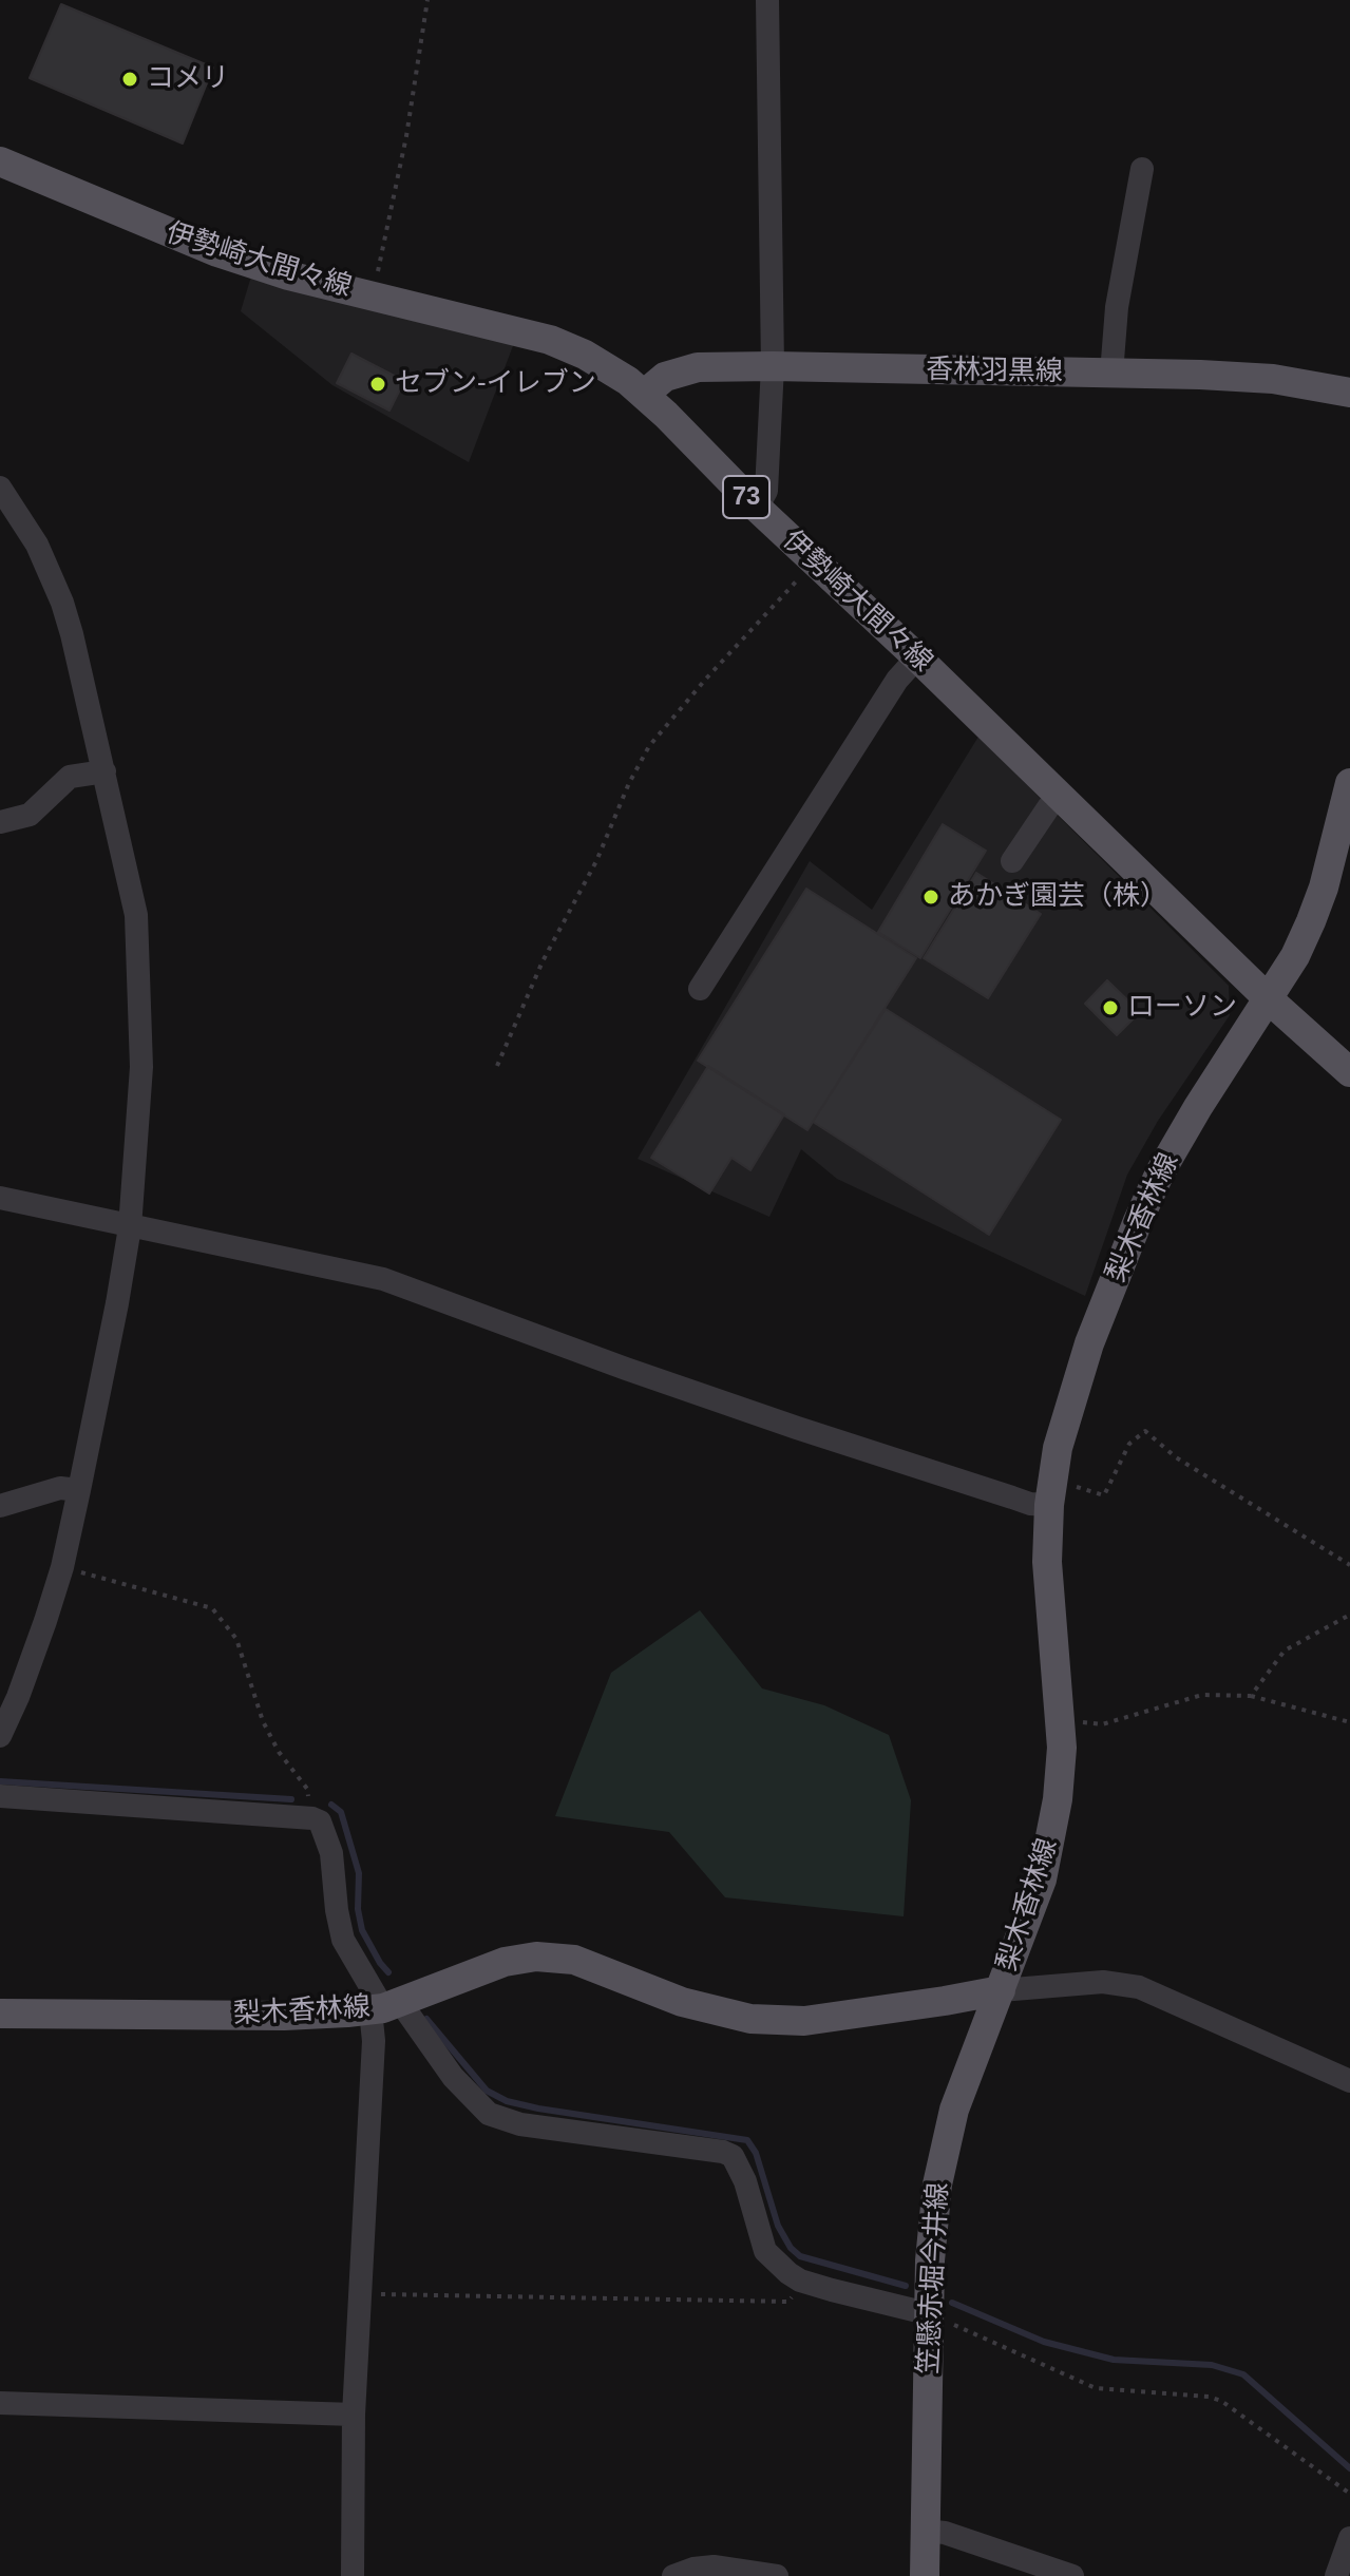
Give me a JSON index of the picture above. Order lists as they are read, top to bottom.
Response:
{
  "streets": {
    "main road": [
      "伊勢崎大間々線",
      "香林羽黒線",
      "73",
      "梨木香林線",
      "笠懸赤堀今井線"
    ]
  },
  "crossings": [
    ["伊勢崎大間々線", "香林羽黒線"],
    ["伊勢崎大間々線", "梨木香林線"],
    ["梨木香林線", "笠懸赤堀今井線"]
  ],
  "places": [
    "コメリ",
    "セブン-イレブン",
    "あかぎ園芸（株）",
    "ローソン"
  ]
}
